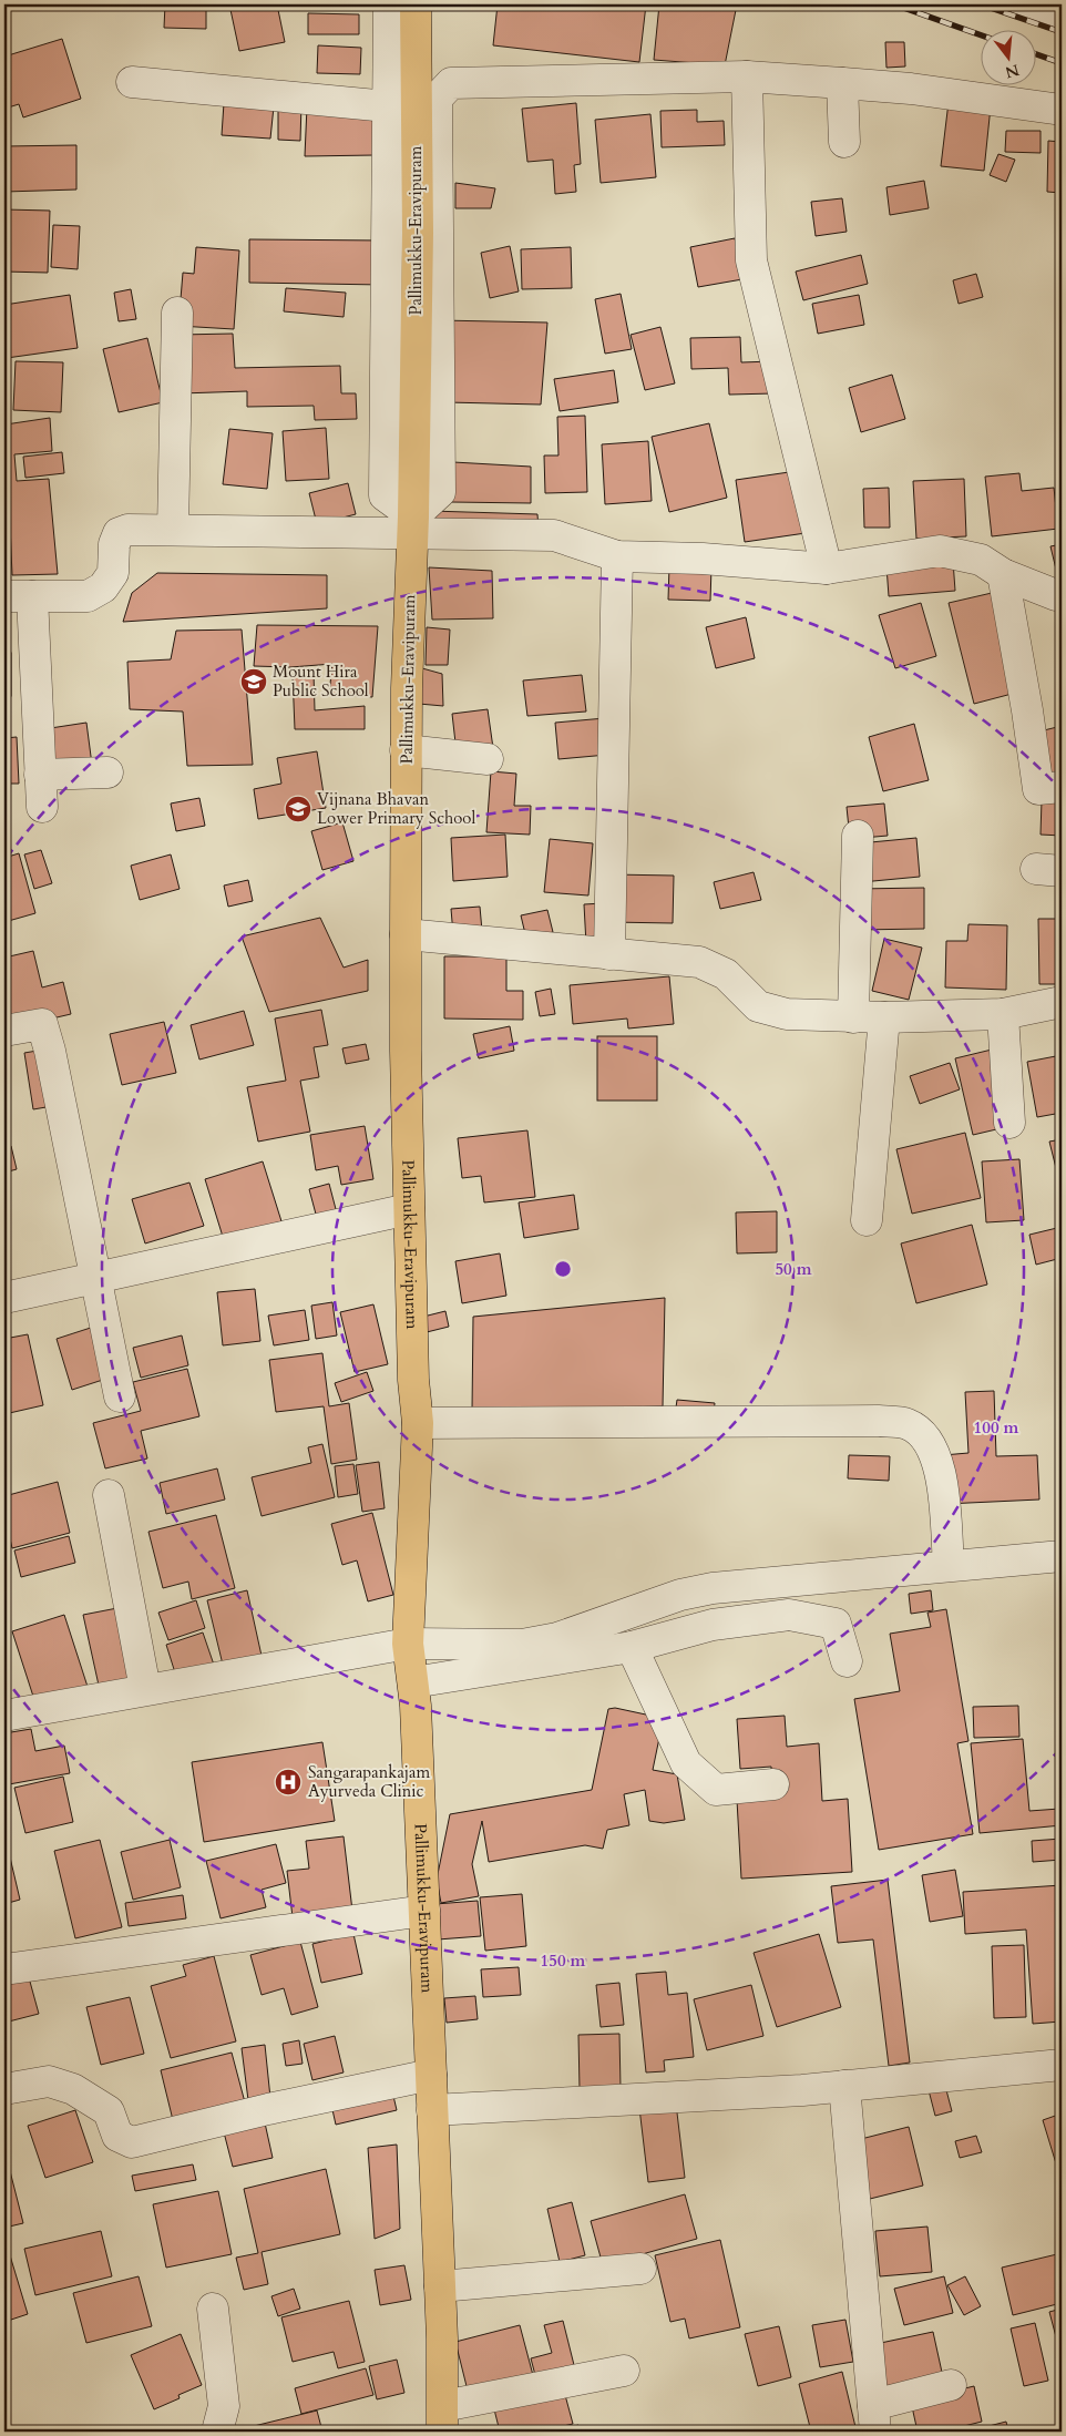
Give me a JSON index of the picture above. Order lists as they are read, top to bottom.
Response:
{
  "streets": {
    "main road": ["Pallimukku-Eravipuram"]
  },
  "places": {
    "school or university": ["Mount Hira Public School", "Vijnana Bhavan Lower Primary School"],
    "hospital": ["Sangarapankajam Ayurveda Clinic"]
  },
  "north": "bottom",
  "rings": ["50 m", "100 m", "150 m"]
}
